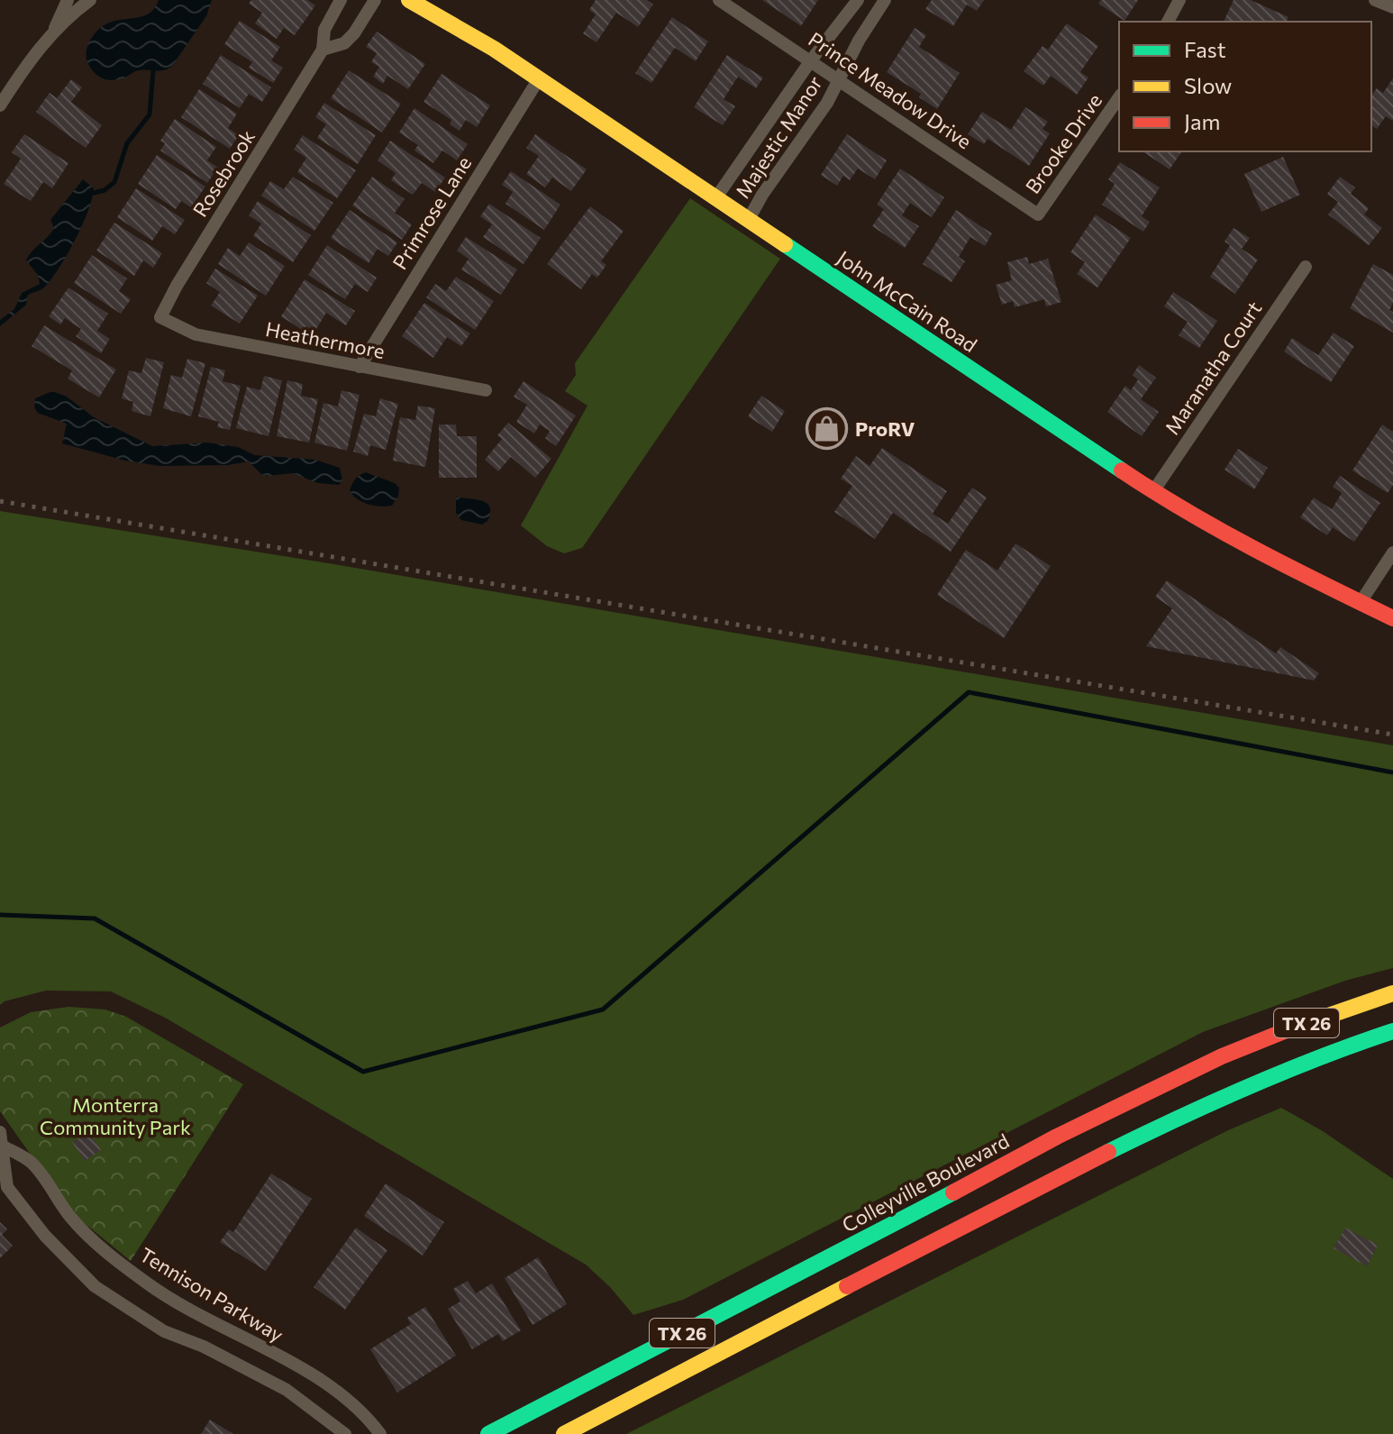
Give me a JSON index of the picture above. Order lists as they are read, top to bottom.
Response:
{
  "streets": {
    "main road": ["John McCain Road", "TX 26", "Colleyville Boulevard"],
    "street": [
      "Prince Meadow Drive",
      "Majestic Manor",
      "Brooke Drive",
      "Rosebrook",
      "Primrose Lane",
      "Heathermore",
      "Maranatha Court",
      "Tennison Parkway"
    ]
  },
  "crossings": [
    ["Prince Meadow Drive", "Majestic Manor"],
    ["Prince Meadow Drive", "Brooke Drive"],
    ["Majestic Manor", "John McCain Road"],
    ["Rosebrook", "Heathermore"],
    ["Primrose Lane", "John McCain Road"],
    ["Primrose Lane", "Heathermore"],
    ["John McCain Road", "Maranatha Court"]
  ],
  "parks": ["Monterra Community Park"],
  "places": {
    "shop": ["ProRV"]
  },
  "legend": ["Fast", "Slow", "Jam"]
}
